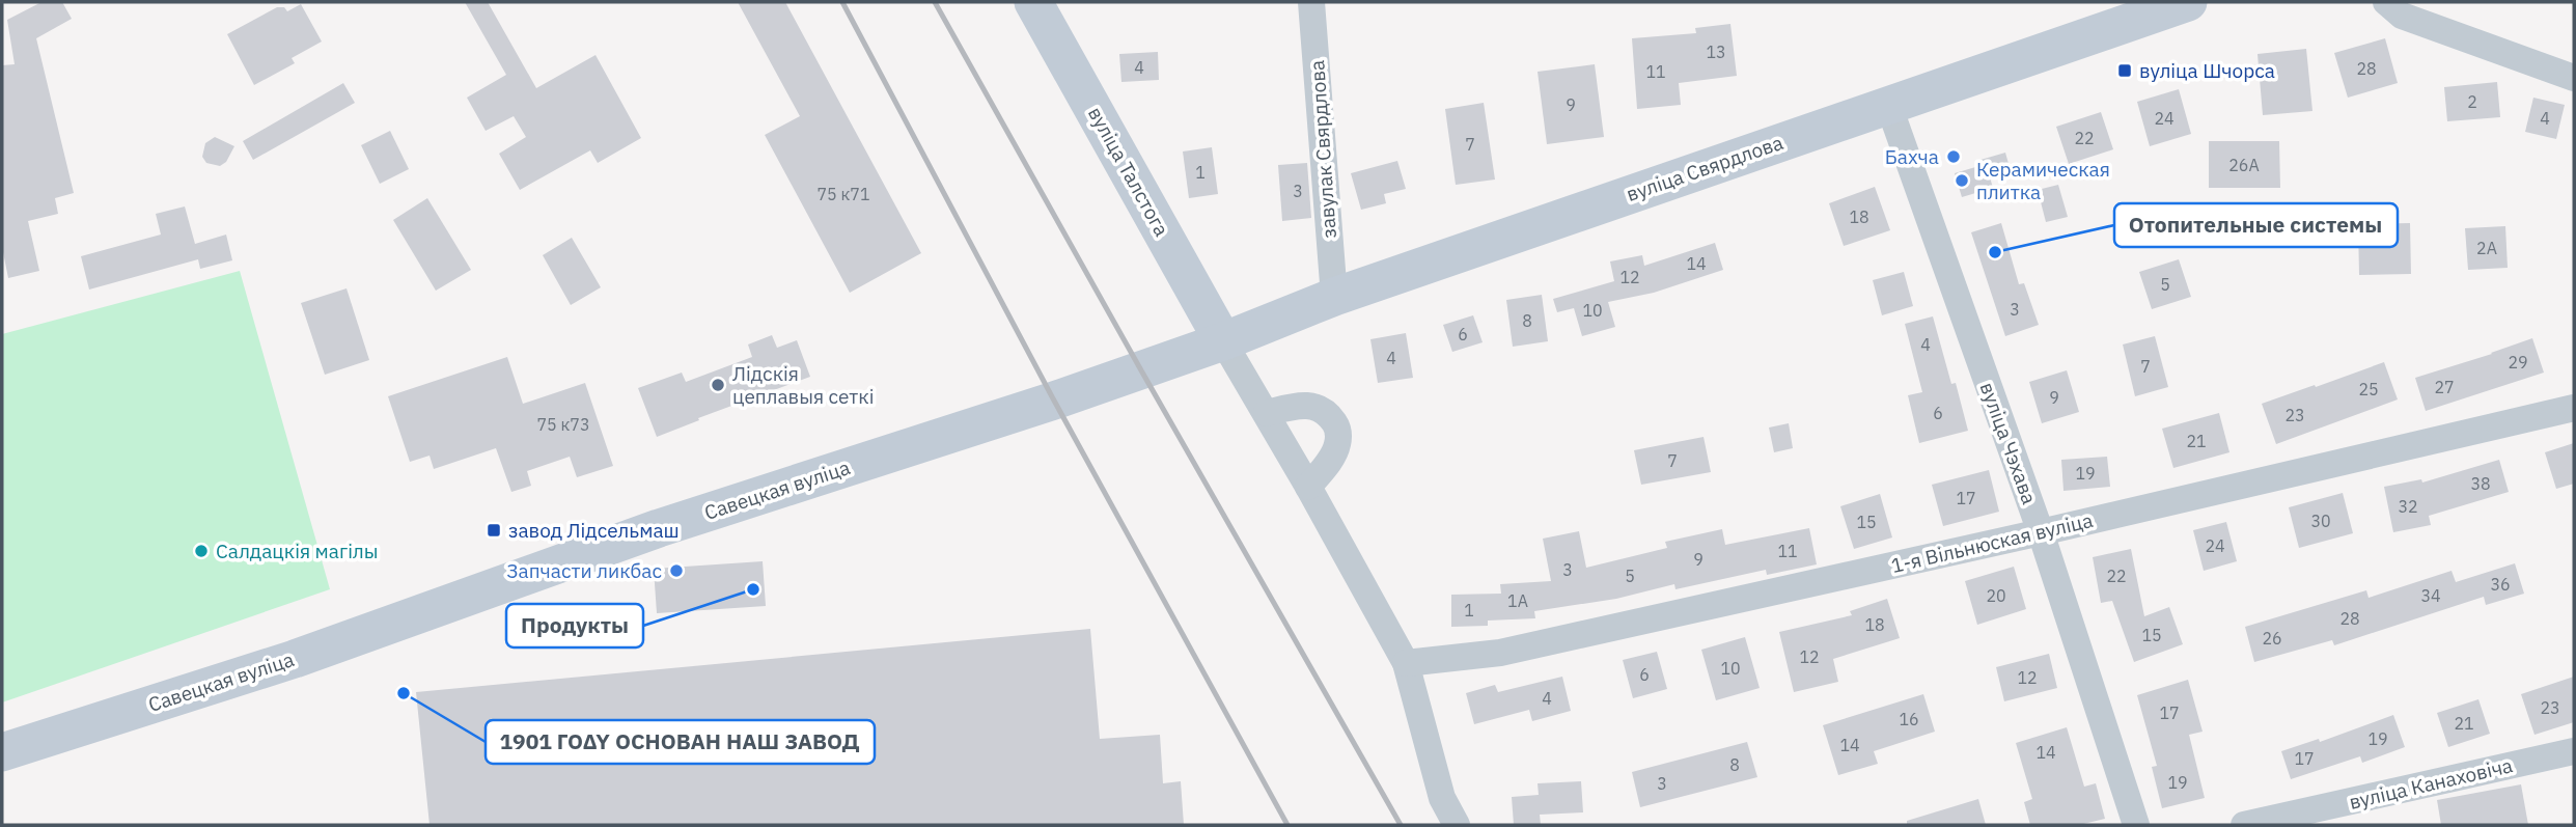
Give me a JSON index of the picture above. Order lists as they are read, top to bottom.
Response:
{
  "streets": {
    "main road": ["вуліца Свярдлова", "вуліца Талстога", "Савецкая вуліца"],
    "street": [
      "завулак Свярдлова",
      "вуліца Чэхава",
      "1-я Вільнюская вуліца",
      "вуліца Канаховіча"
    ]
  },
  "crossings": [
    ["завулак Свярдлова", "вуліца Свярдлова"],
    ["вуліца Свярдлова", "вуліца Талстога"],
    ["вуліца Свярдлова", "вуліца Чэхава"],
    ["вуліца Свярдлова", "Савецкая вуліца"],
    ["вуліца Талстога", "Савецкая вуліца"],
    ["вуліца Чэхава", "1-я Вільнюская вуліца"]
  ],
  "places": {
    "transit": ["вуліца Шчорса", "завод Лідсельмаш"],
    "other": [
      "Бахча",
      "Керамическая плитка",
      "Отопительные системы",
      "Лідскія цеплавыя сеткі",
      "Салдацкія магілы",
      "Запчасти ликбас",
      "Продукты",
      "1901 ΓΟΔΥ ОСНОВАН НАШ ЗАВОД"
    ]
  },
  "house_numbers": [
    "13",
    "4",
    "28",
    "11",
    "2",
    "9",
    "24",
    "4",
    "22",
    "7",
    "26А",
    "1",
    "3",
    "75 к71",
    "18",
    "2А",
    "14",
    "12",
    "5",
    "3",
    "10",
    "8",
    "6",
    "4",
    "4",
    "29",
    "7",
    "27",
    "25",
    "9",
    "6",
    "23",
    "75 к73",
    "21",
    "7",
    "19",
    "38",
    "17",
    "32",
    "30",
    "15",
    "24",
    "11",
    "9",
    "3",
    "5",
    "22",
    "36",
    "20",
    "34",
    "1А",
    "1",
    "28",
    "18",
    "15",
    "26",
    "12",
    "10",
    "6",
    "12",
    "4",
    "23",
    "17",
    "16",
    "21",
    "19",
    "14",
    "14",
    "17",
    "8",
    "19",
    "3"
  ]
}
